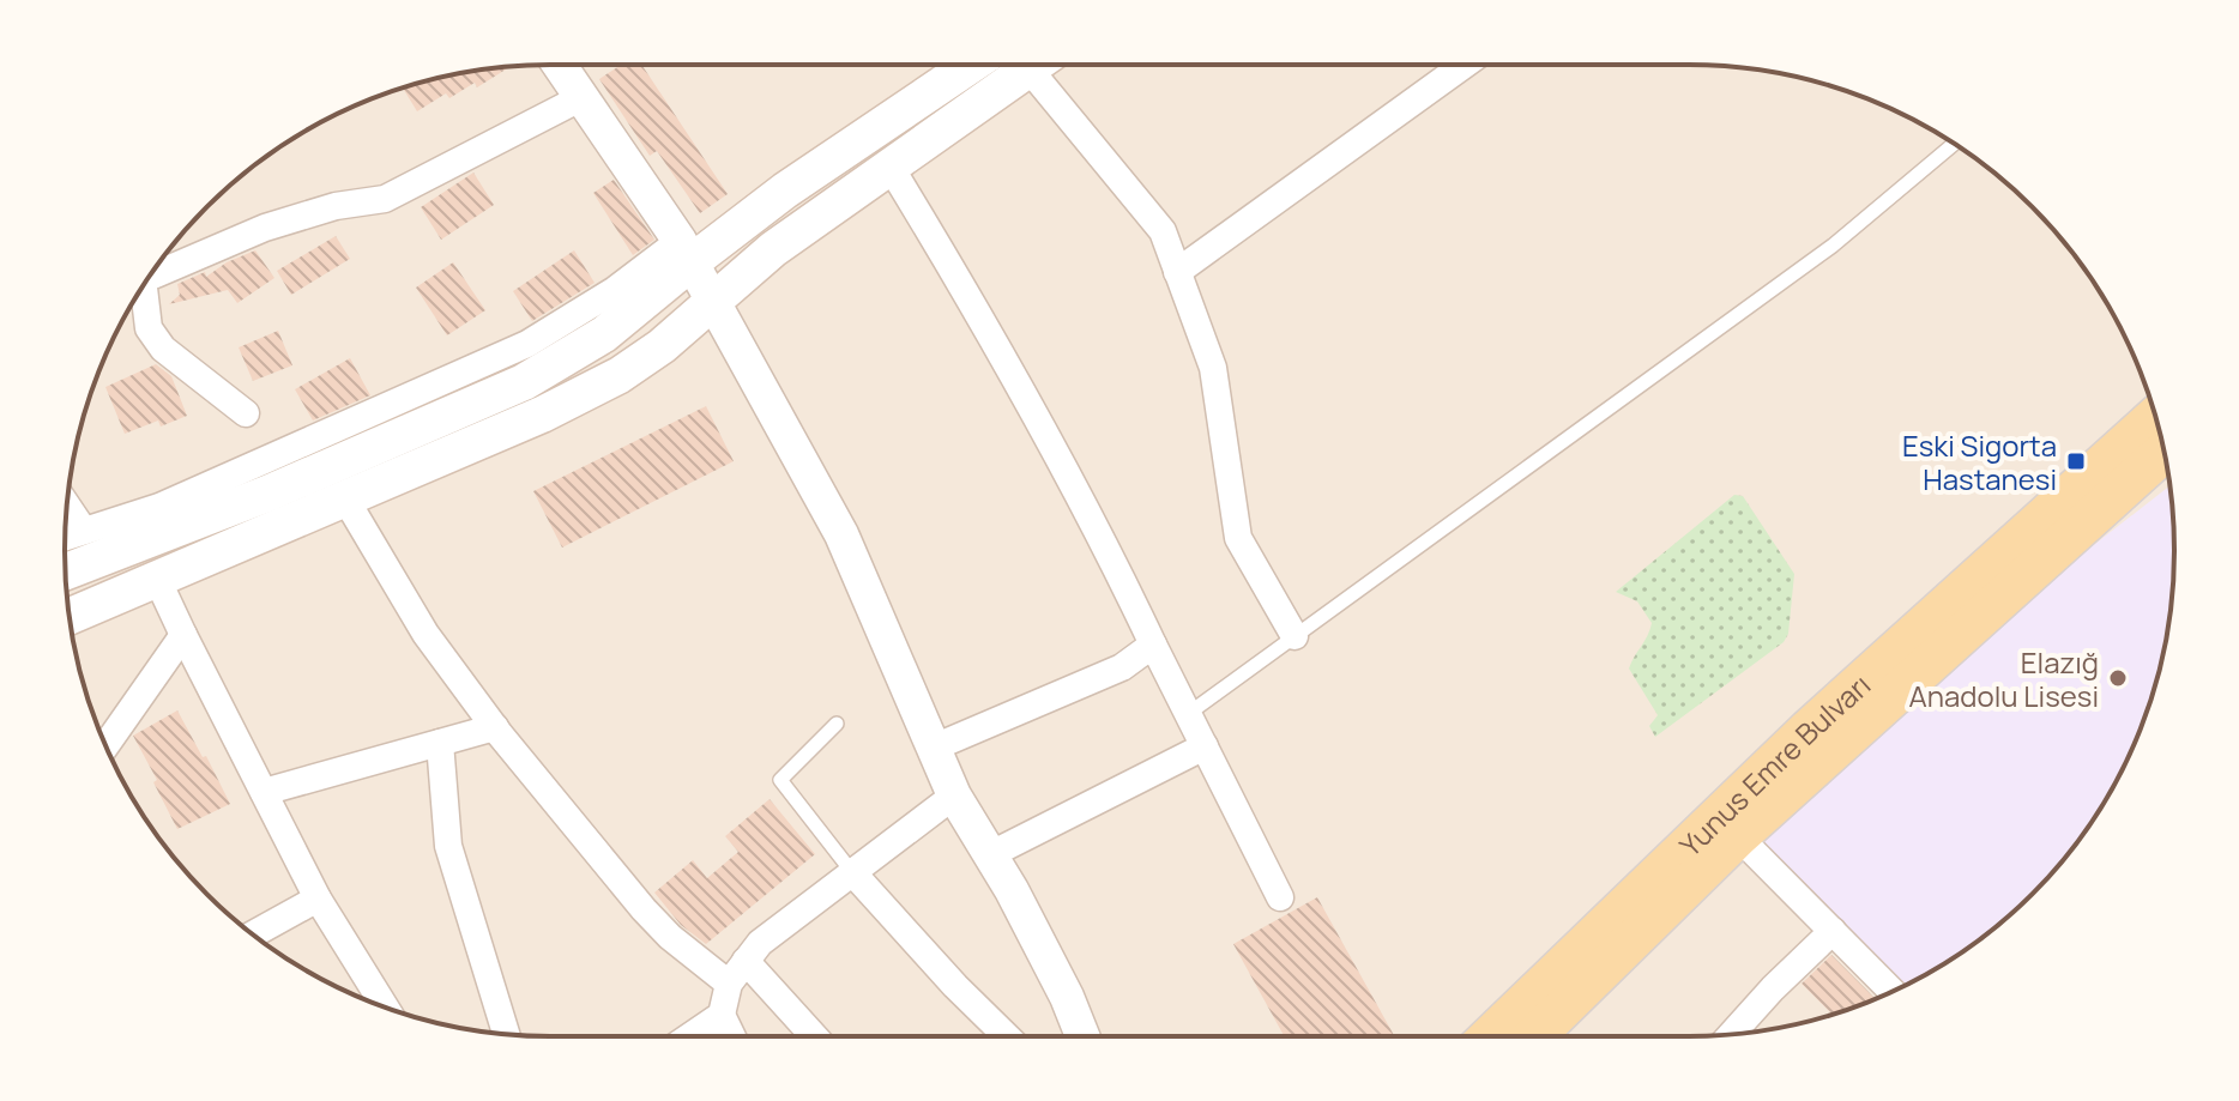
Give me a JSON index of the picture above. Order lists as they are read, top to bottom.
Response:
{
  "streets": {
    "main road": ["Yunus Emre Bulvarı"]
  },
  "places": {
    "transit": ["Eski Sigorta Hastanesi"],
    "other": ["Elazığ Anadolu Lisesi"]
  }
}
